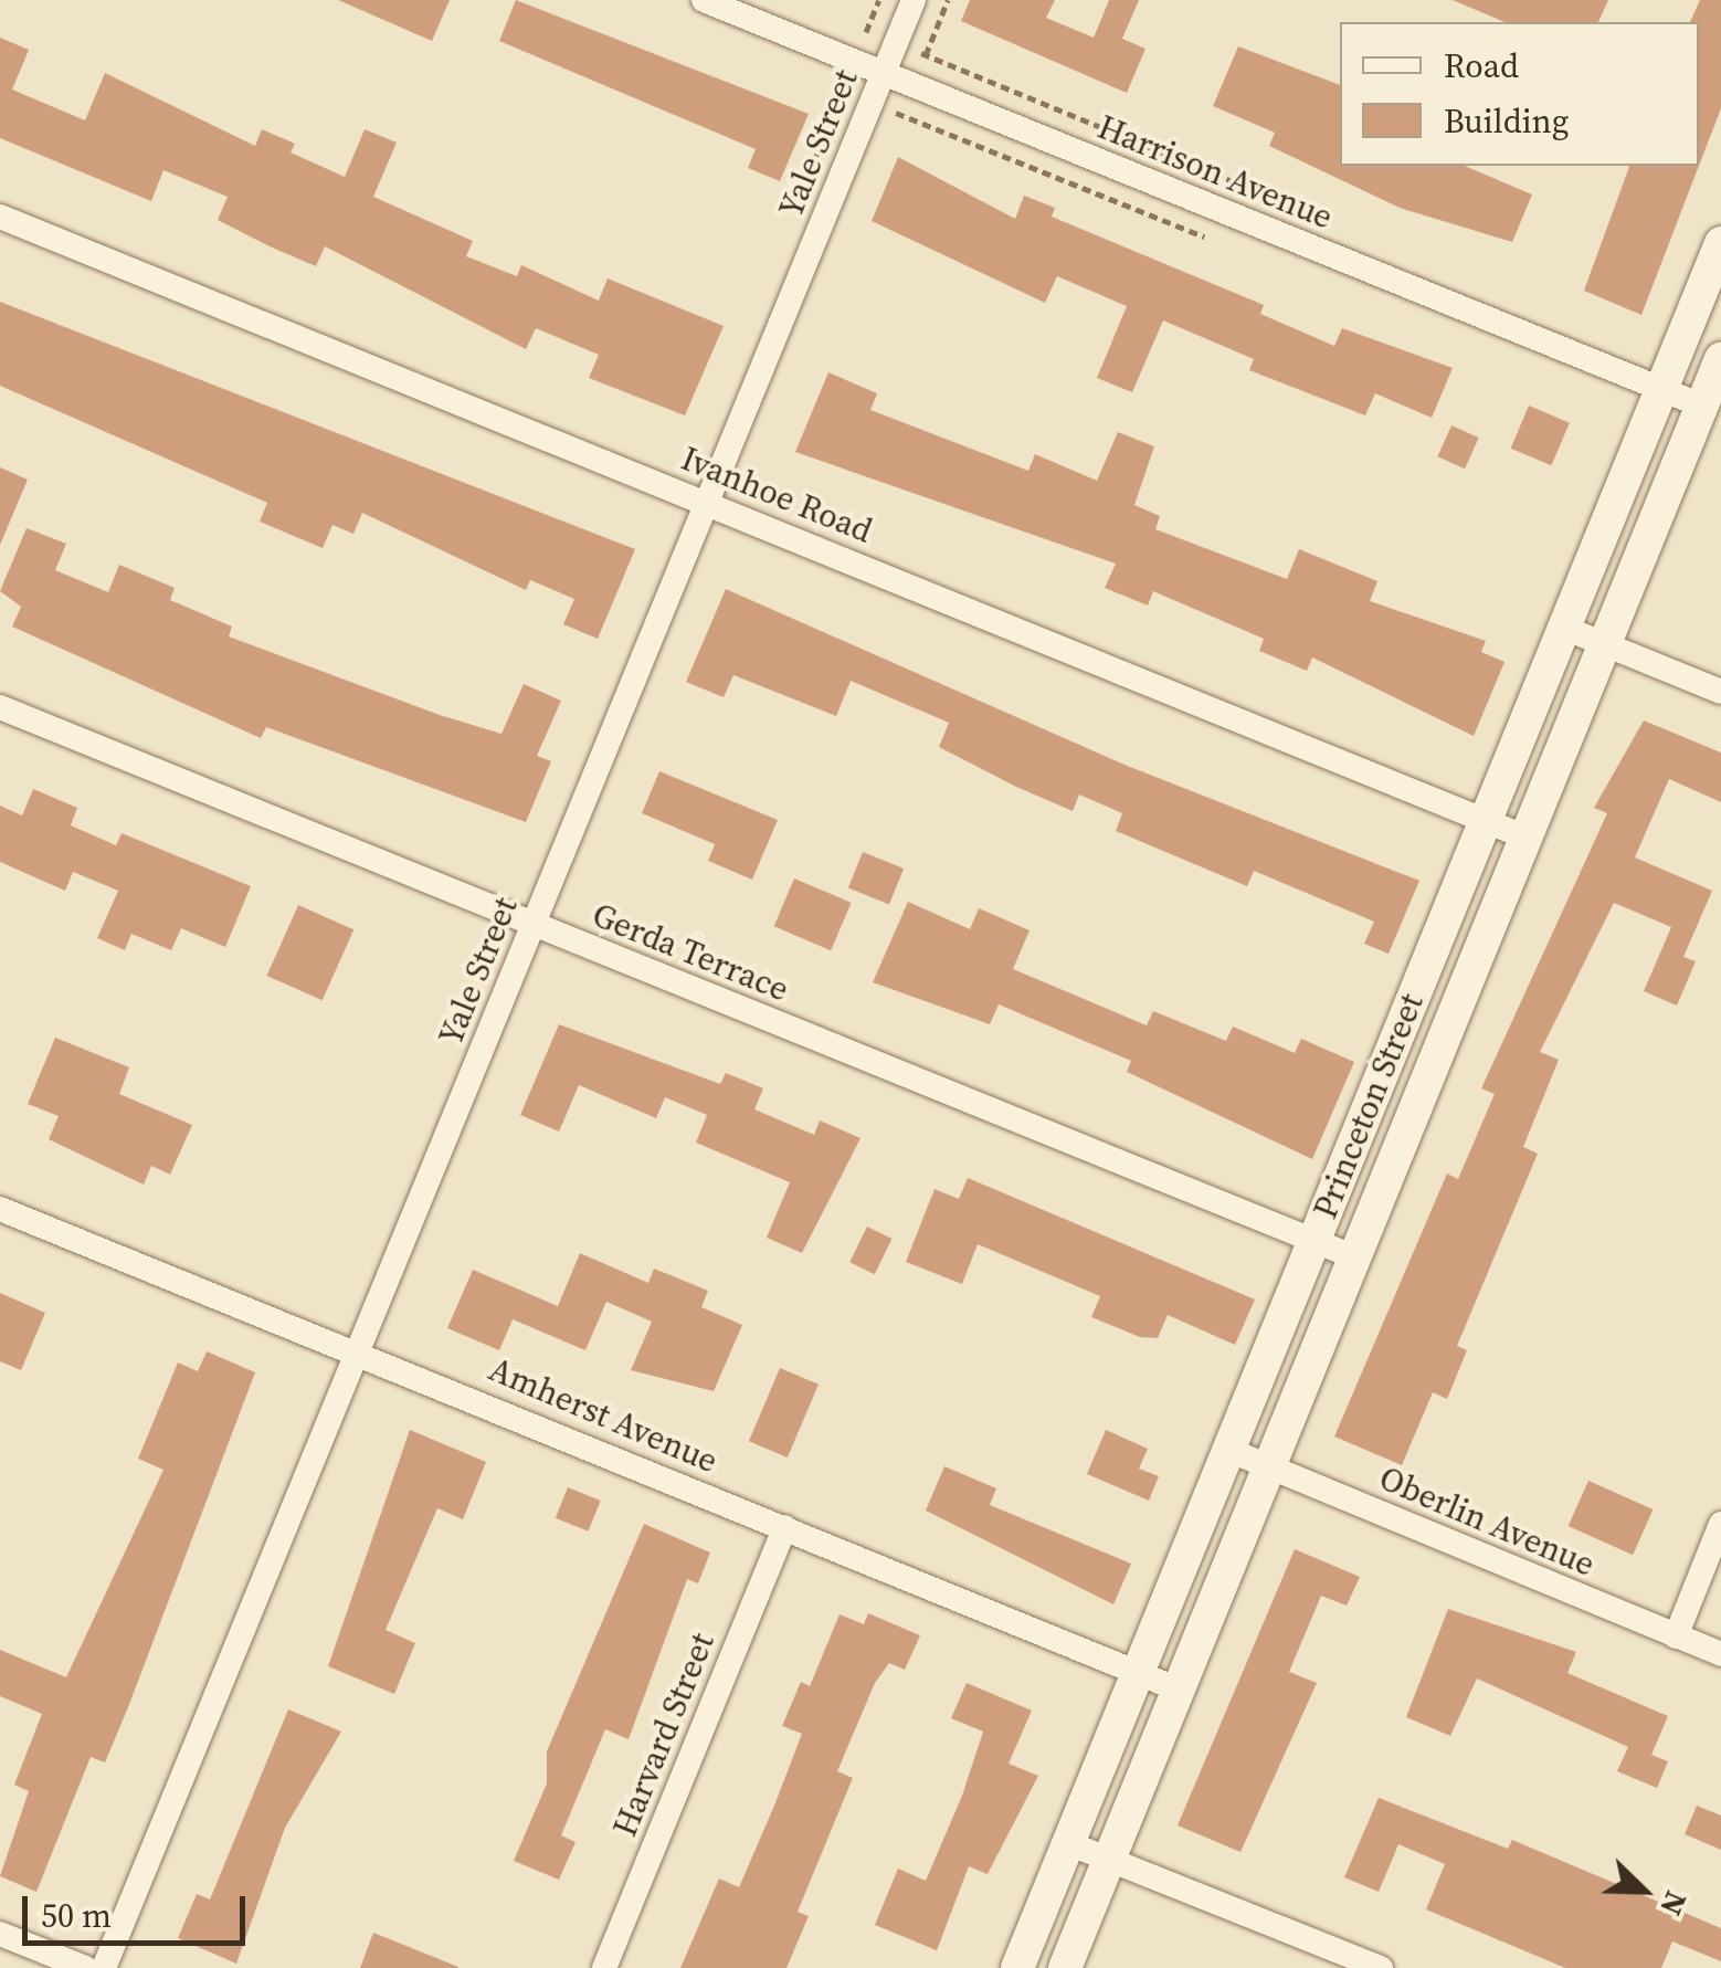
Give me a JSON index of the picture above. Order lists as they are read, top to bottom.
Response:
{
  "streets": {
    "main road": ["Princeton Street"],
    "street": [
      "Yale Street",
      "Harrison Avenue",
      "Ivanhoe Road",
      "Gerda Terrace",
      "Amherst Avenue",
      "Oberlin Avenue",
      "Harvard Street"
    ]
  },
  "crossings": [
    ["Yale Street", "Harrison Avenue"],
    ["Yale Street", "Ivanhoe Road"],
    ["Yale Street", "Gerda Terrace"],
    ["Yale Street", "Amherst Avenue"],
    ["Harrison Avenue", "Princeton Street"],
    ["Ivanhoe Road", "Princeton Street"],
    ["Gerda Terrace", "Princeton Street"],
    ["Princeton Street", "Amherst Avenue"],
    ["Princeton Street", "Oberlin Avenue"],
    ["Amherst Avenue", "Harvard Street"]
  ],
  "legend": ["Road", "Building"],
  "scale_bar": "50 m",
  "north": "bottom right"
}
